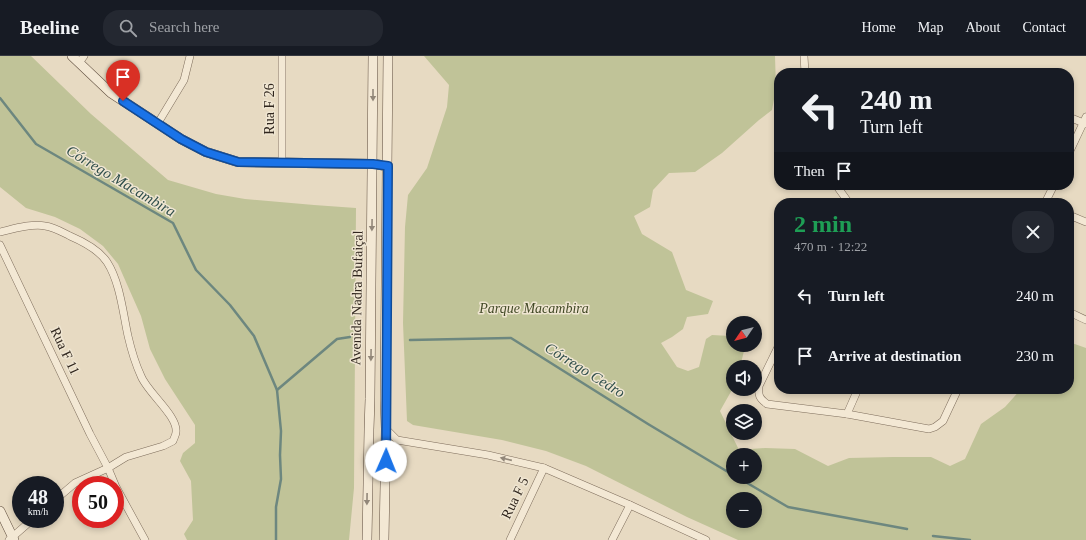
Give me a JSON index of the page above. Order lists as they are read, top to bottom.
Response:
{
  "streets": {
    "main road": ["Avenida Nadra Bufaiçal"],
    "street": ["Rua F 26", "Rua F 11", "Rua F 5"]
  },
  "water": ["Córrego Macambira", "Córrego Cedro"],
  "parks": ["Parque Macambira"],
  "north": "bottom left",
  "page": {
    "header": "Beeline",
    "search": "Search here",
    "nav": [
      "Home",
      "Map",
      "About",
      "Contact"
    ],
    "turn": ["240 m", "Turn left"],
    "then": "Then",
    "heading": ["2 min", "470 m · 12:22"],
    "list": [
      {
        "name": "Turn left",
        "value": "240 m"
      },
      {
        "name": "Arrive at destination",
        "value": "230 m"
      }
    ],
    "map_buttons": ["+", "−"],
    "speed": "48 km/h",
    "limit": "50"
  }
}
